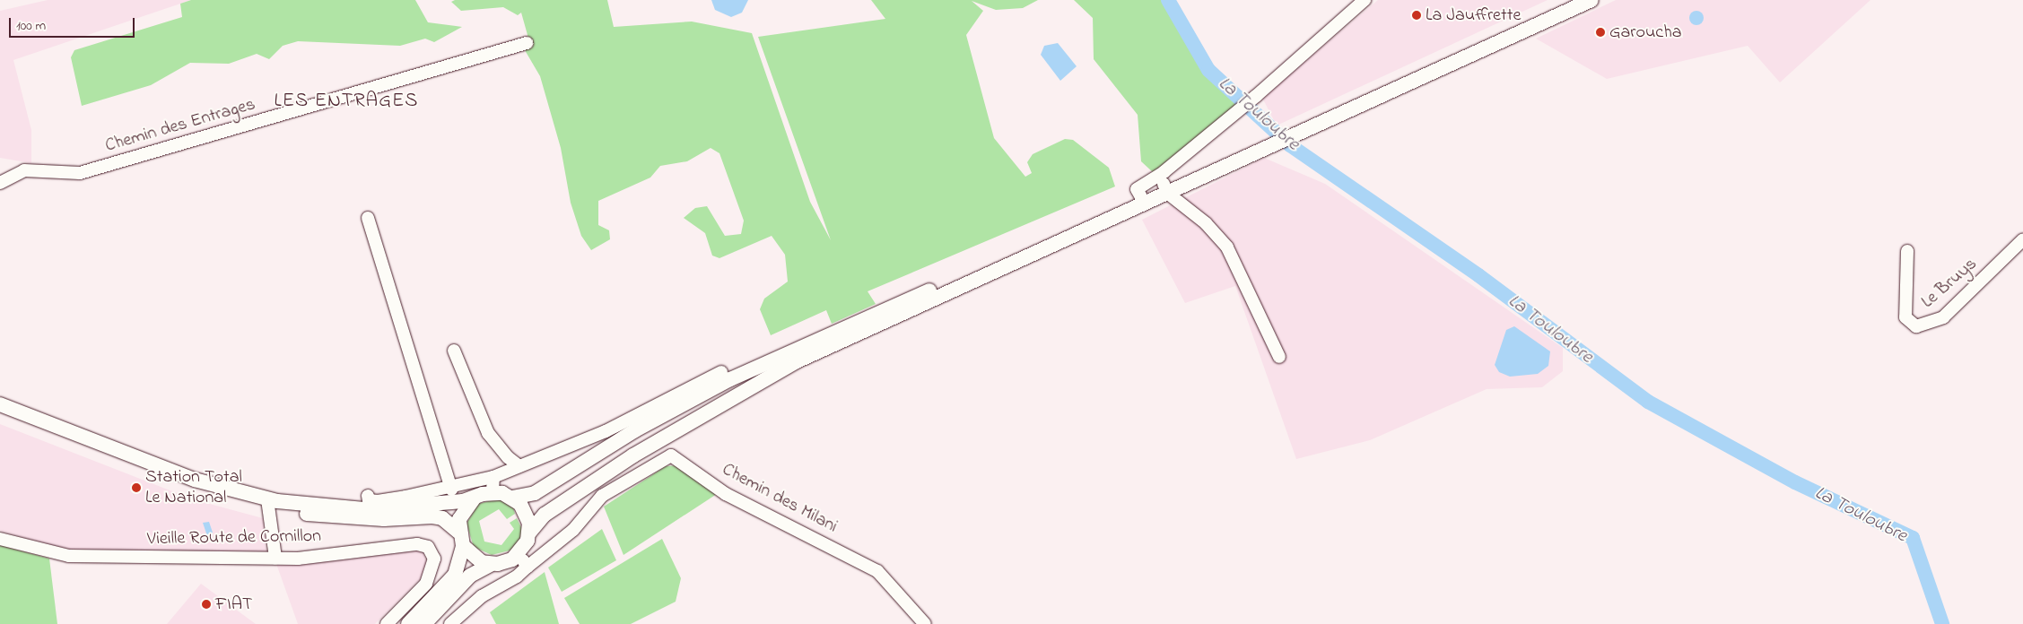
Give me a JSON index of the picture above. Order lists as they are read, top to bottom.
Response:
{
  "streets": {
    "street": [
      "Chemin des Entrages",
      "Le Bruys",
      "Chemin des Milani",
      "Vieille Route de Cornillon"
    ]
  },
  "districts": ["LES ENTRAGES"],
  "water": ["La Touloubre"],
  "places": [
    "La Jauffrette",
    "Garoucha",
    "Station Total Le National",
    "FIAT"
  ],
  "scale_bar": "100 m"
}
